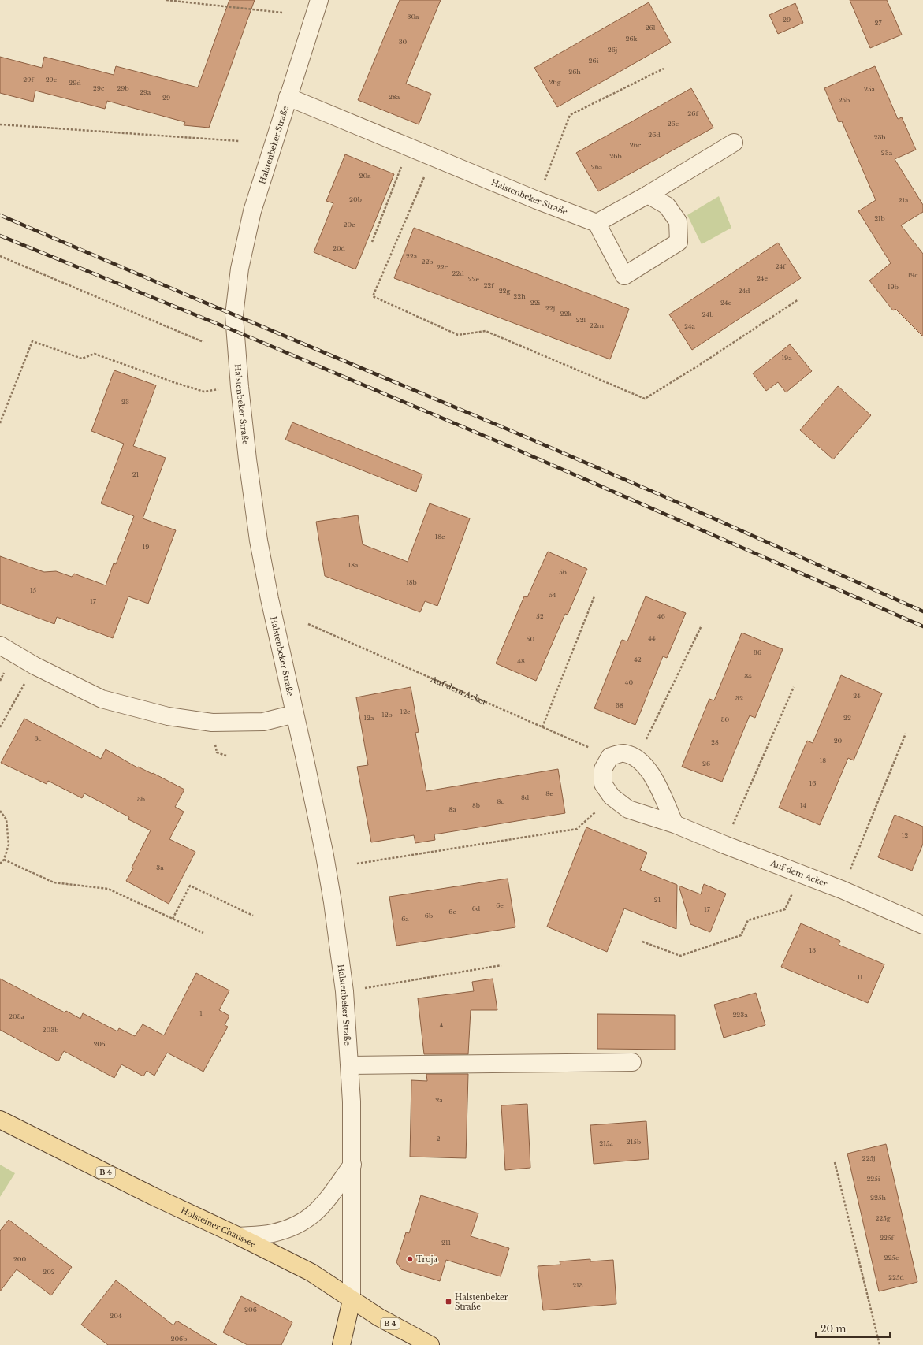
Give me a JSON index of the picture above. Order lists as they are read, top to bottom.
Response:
{
  "streets": {
    "main road": ["B 4", "Holsteiner Chaussee"],
    "street": ["Halstenbeker Straße", "Auf dem Acker"]
  },
  "crossings": [
    ["Halstenbeker Straße", "Holsteiner Chaussee"]
  ],
  "places": {
    "other": ["Troja"],
    "transit": ["Halstenbeker Straße"]
  },
  "house_numbers": [
    "30a",
    "29",
    "27",
    "26l",
    "26k",
    "30",
    "26j",
    "26i",
    "26h",
    "29f",
    "29e",
    "26g",
    "29d",
    "29c",
    "29b",
    "25a",
    "29a",
    "28a",
    "29",
    "25b",
    "26f",
    "26e",
    "26d",
    "23b",
    "26c",
    "23a",
    "26b",
    "26a",
    "20a",
    "20b",
    "21a",
    "21b",
    "20c",
    "20d",
    "22a",
    "22b",
    "24f",
    "22c",
    "22d",
    "19c",
    "24e",
    "22e",
    "22f",
    "19b",
    "22g",
    "24d",
    "22h",
    "22i",
    "24c",
    "22j",
    "22k",
    "24b",
    "22l",
    "22m",
    "24a",
    "19a",
    "23",
    "21",
    "18c",
    "19",
    "18a",
    "56",
    "18b",
    "15",
    "54",
    "17",
    "52",
    "46",
    "44",
    "50",
    "36",
    "42",
    "48",
    "34",
    "40",
    "24",
    "32",
    "38",
    "12c",
    "12b",
    "12a",
    "22",
    "30",
    "3c",
    "20",
    "28",
    "18",
    "26",
    "16",
    "8e",
    "8d",
    "3b",
    "8c",
    "8b",
    "14",
    "8a",
    "12",
    "3a",
    "21",
    "6e",
    "6d",
    "17",
    "6c",
    "6b",
    "6a",
    "13",
    "11",
    "1",
    "223a",
    "203a",
    "4",
    "203b",
    "205",
    "2a",
    "2",
    "215b",
    "215a",
    "225j",
    "225i",
    "225h",
    "225g",
    "225f",
    "211",
    "225e",
    "200",
    "202",
    "225d",
    "213",
    "206",
    "204",
    "206b"
  ],
  "scale_bar": "20 m"
}
